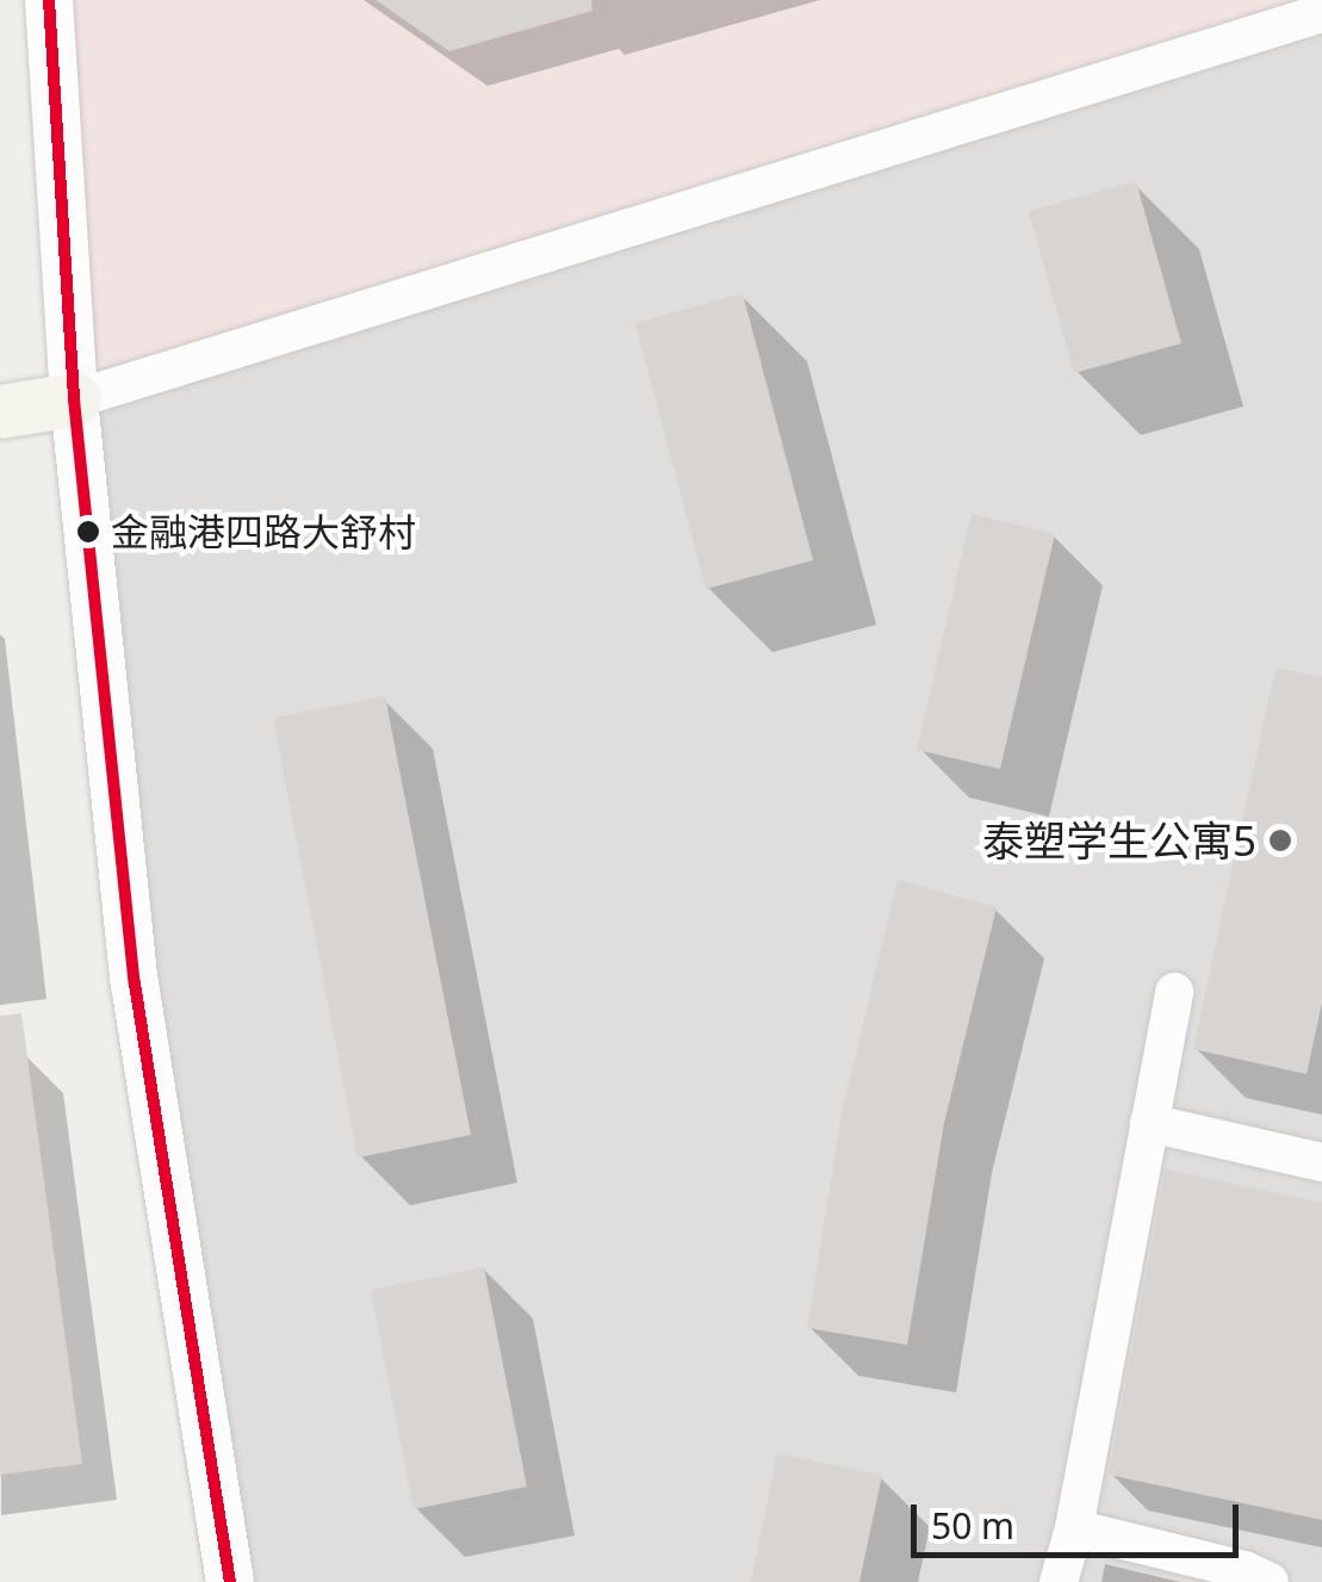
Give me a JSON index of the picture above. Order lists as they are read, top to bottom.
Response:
{
  "places": ["金融港四路大舒村", "泰塑学生公寓5"],
  "scale_bar": "50 m"
}
